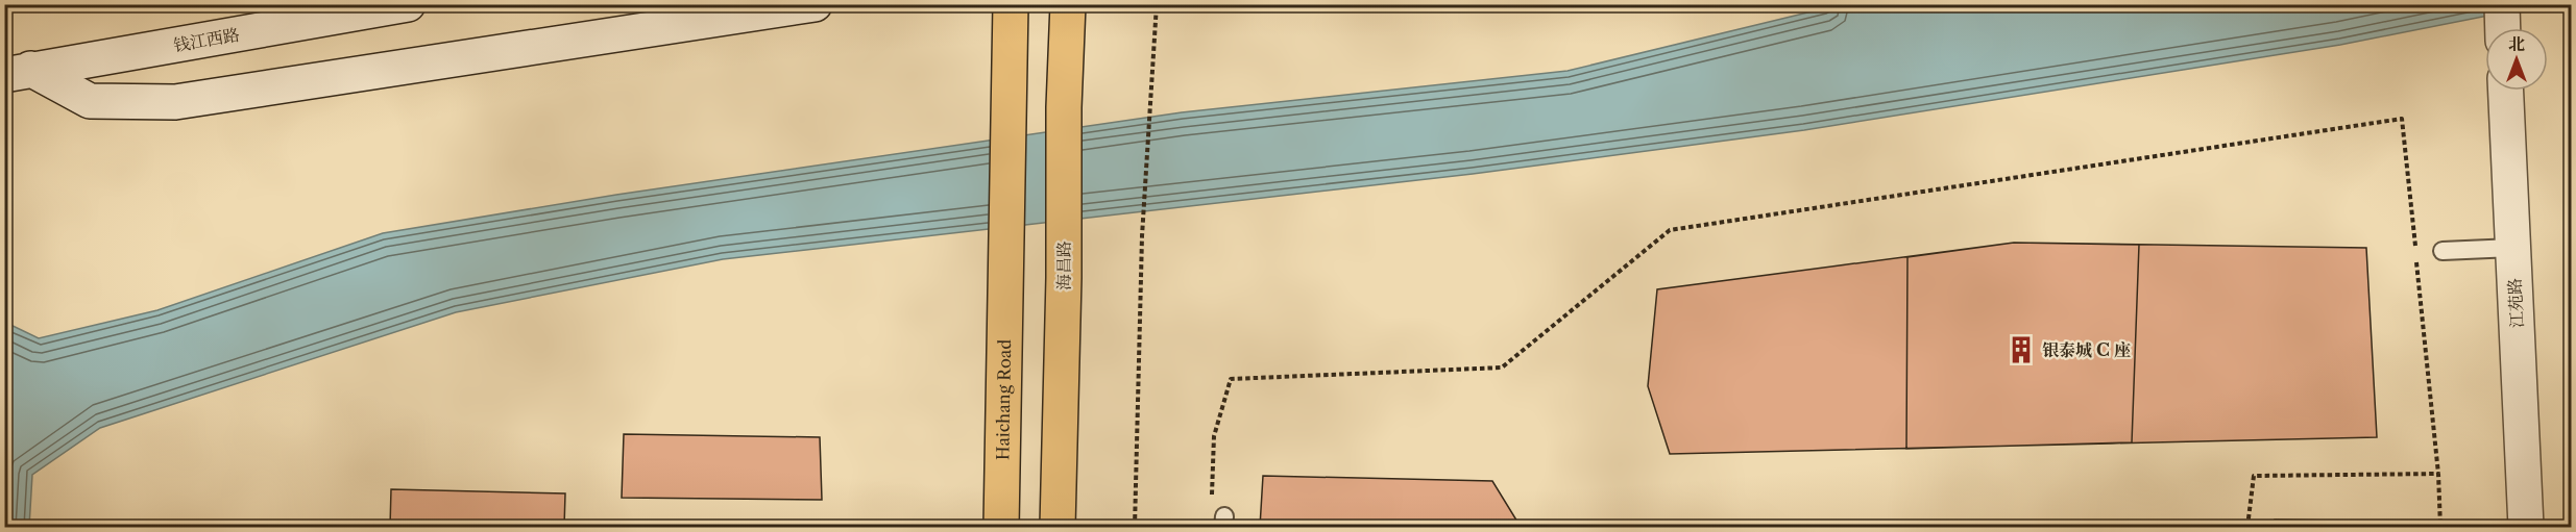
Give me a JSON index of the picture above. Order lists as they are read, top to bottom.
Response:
{
  "streets": {
    "main road": [
      "钱江西路",
      "海昌路",
      "江苑路",
      "Haichang Road"
    ]
  },
  "places": {
    "building": ["银泰城 C 座"]
  },
  "north": "top"
}
